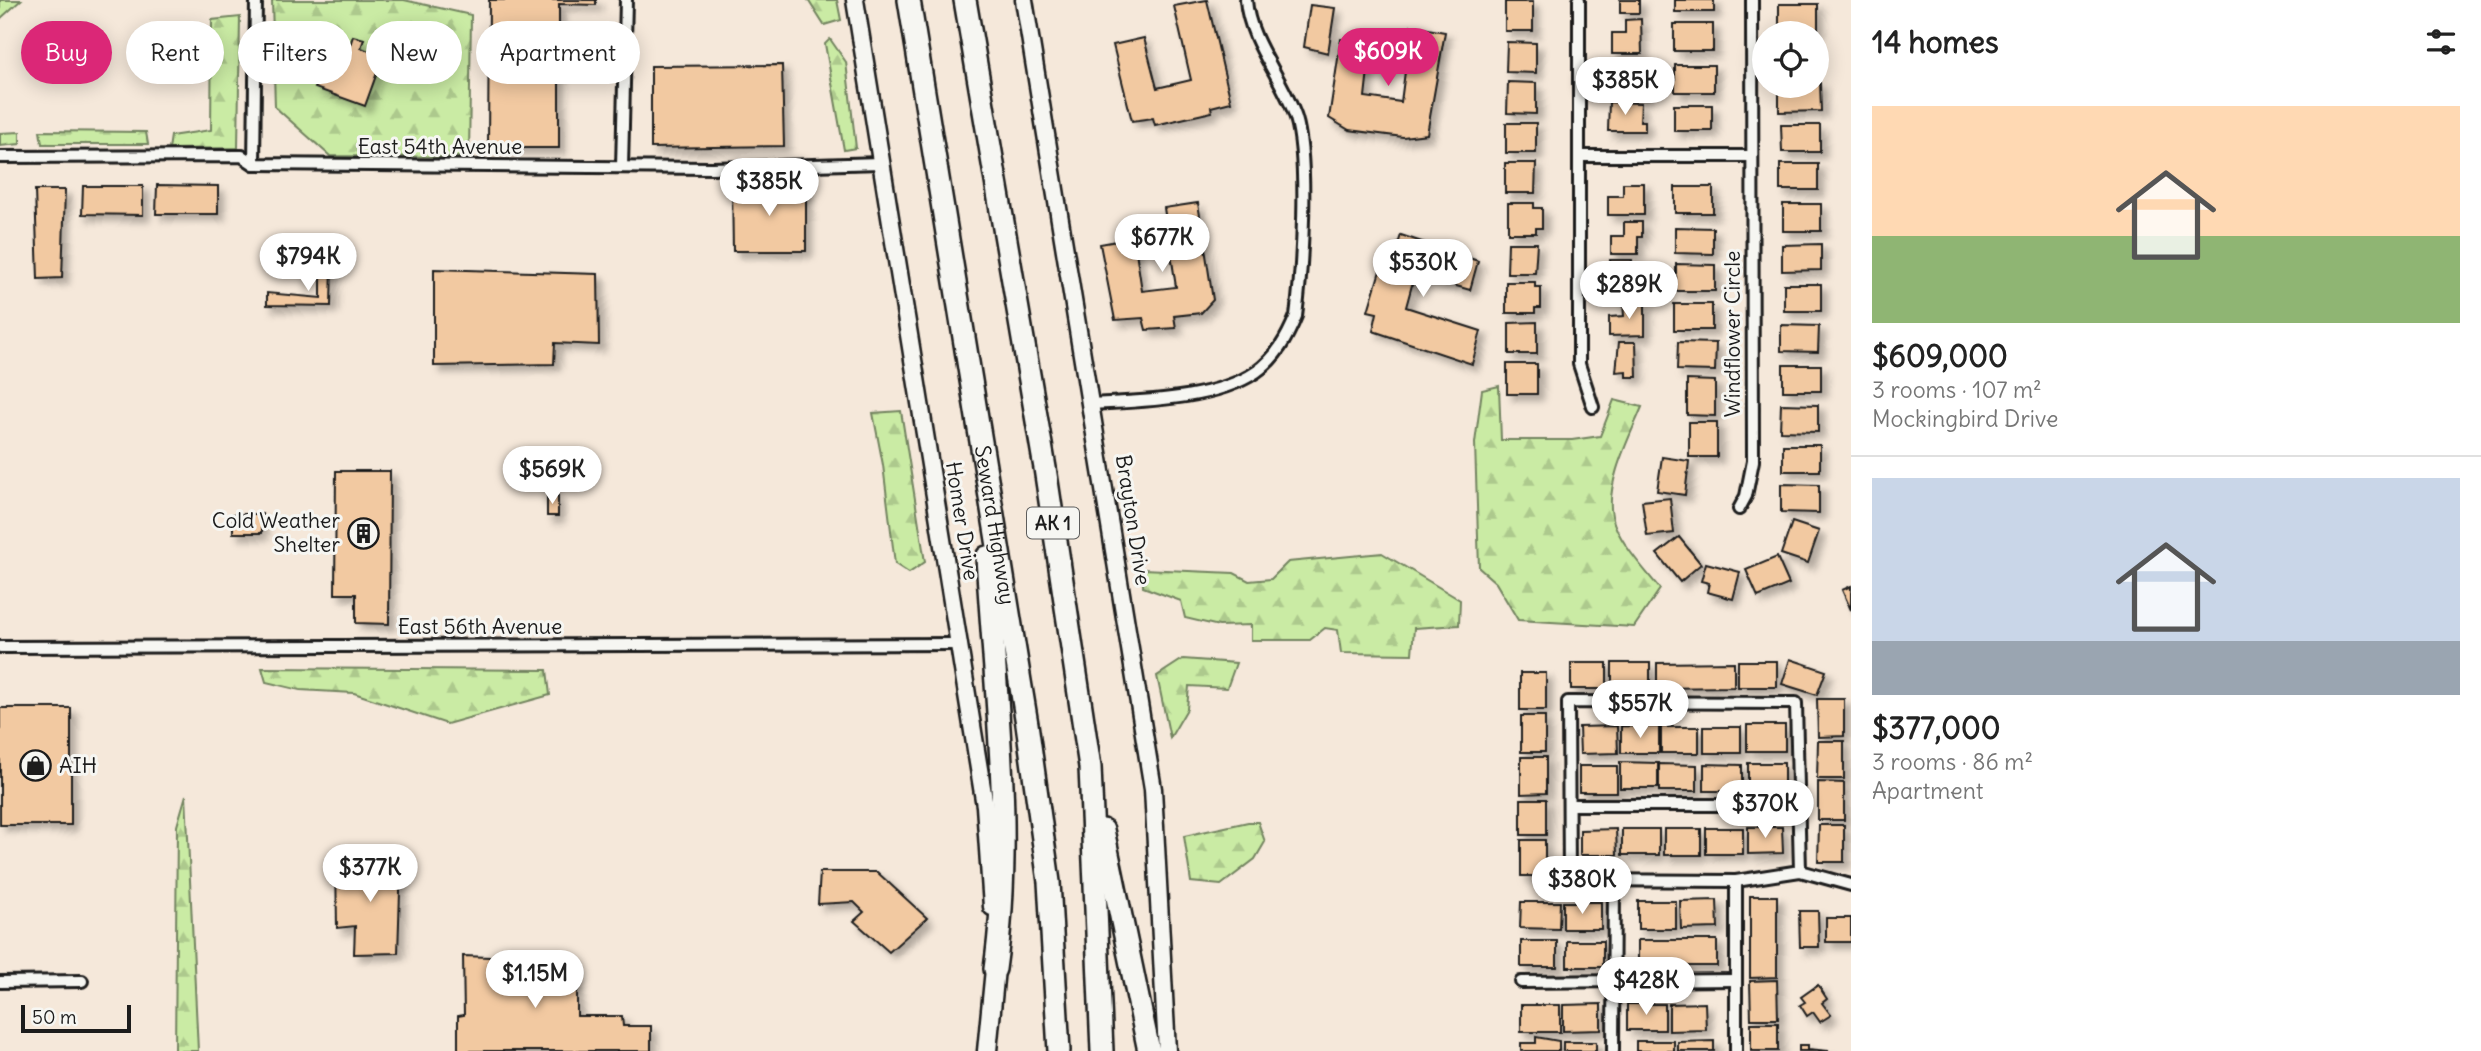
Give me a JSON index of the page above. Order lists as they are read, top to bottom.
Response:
{
  "streets": {
    "highway": ["AK 1", "Seward Highway"],
    "main road": ["Brayton Drive", "Homer Drive"],
    "street": ["East 54th Avenue", "Windflower Circle", "East 56th Avenue"]
  },
  "crossings": [
    ["East 54th Avenue", "Homer Drive"],
    ["Homer Drive", "East 56th Avenue"]
  ],
  "places": {
    "building": ["Cold Weather Shelter"],
    "shop": ["AIH"]
  },
  "scale_bar": "50 m",
  "page": {
    "heading": "14 homes",
    "chip": [
      "Buy",
      "Rent",
      "Filters",
      "New",
      "Apartment"
    ],
    "price": [
      "$609K",
      "$385K",
      "$385K",
      "$677K",
      "$794K",
      "$530K",
      "$289K",
      "$569K",
      "$557K",
      "$370K",
      "$377K",
      "$380K",
      "$1.15M",
      "$428K"
    ],
    "list": [
      {
        "name": "$609,000",
        "note": "3 rooms · 107 m² · Mockingbird Drive"
      },
      {
        "name": "$377,000",
        "note": "3 rooms · 86 m² · Apartment"
      }
    ],
    "scale": "50 m"
  }
}
